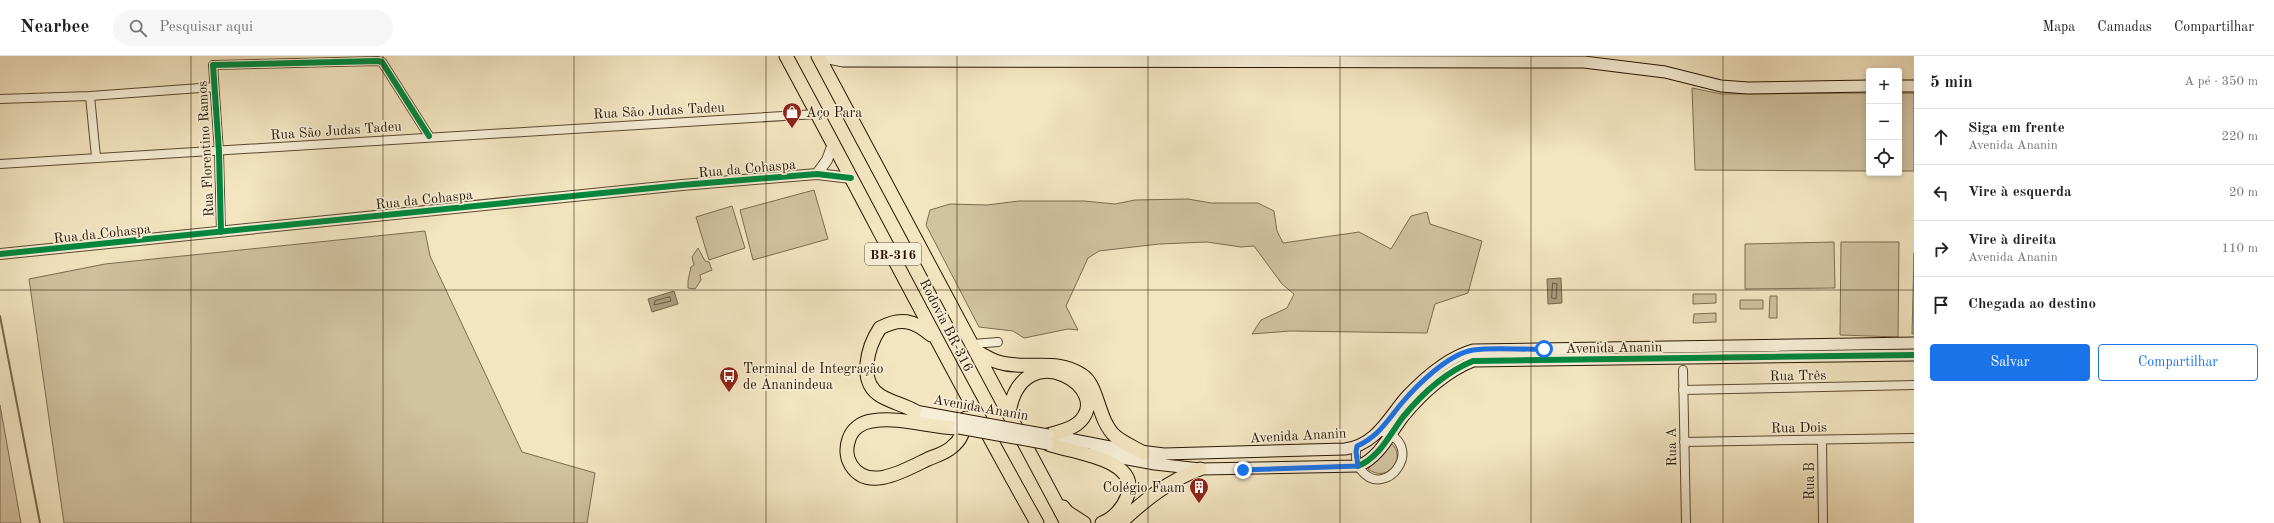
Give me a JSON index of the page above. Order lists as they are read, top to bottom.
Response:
{
  "streets": {
    "highway": ["BR-316", "Rodovia BR-316"],
    "main road": ["Avenida Ananin"],
    "street": [
      "Rua São Judas Tadeu",
      "Rua Florentino Ramos",
      "Rua da Cohaspa",
      "Rua Três",
      "Rua Dois",
      "Rua A",
      "Rua B"
    ]
  },
  "crossings": [
    ["Rua São Judas Tadeu", "Rua Florentino Ramos"],
    ["Rua São Judas Tadeu", "Rodovia BR-316"],
    ["Rua Florentino Ramos", "Rua da Cohaspa"],
    ["Rua da Cohaspa", "Rodovia BR-316"],
    ["BR-316", "Rodovia BR-316"],
    ["Rua Três", "Rua A"],
    ["Rua Dois", "Rua A"],
    ["Rua Dois", "Rua B"]
  ],
  "places": {
    "shop": ["Aço Para"],
    "bus stop": ["Terminal de Integração de Ananindeua"],
    "building": ["Colégio Faam"]
  },
  "page": {
    "header": "Nearbee",
    "search": "Pesquisar aqui",
    "nav": ["Mapa", "Camadas", "Compartilhar"],
    "heading": ["5 min", "A pé · 350 m"],
    "map_buttons": ["+", "−"],
    "list": [
      ["Siga em frente", "Avenida Ananin", "220 m"],
      ["Vire à esquerda", "20 m"],
      ["Vire à direita", "Avenida Ananin", "110 m"],
      "Chegada ao destino"
    ],
    "buttons": ["Salvar", "Compartilhar"]
  }
}
